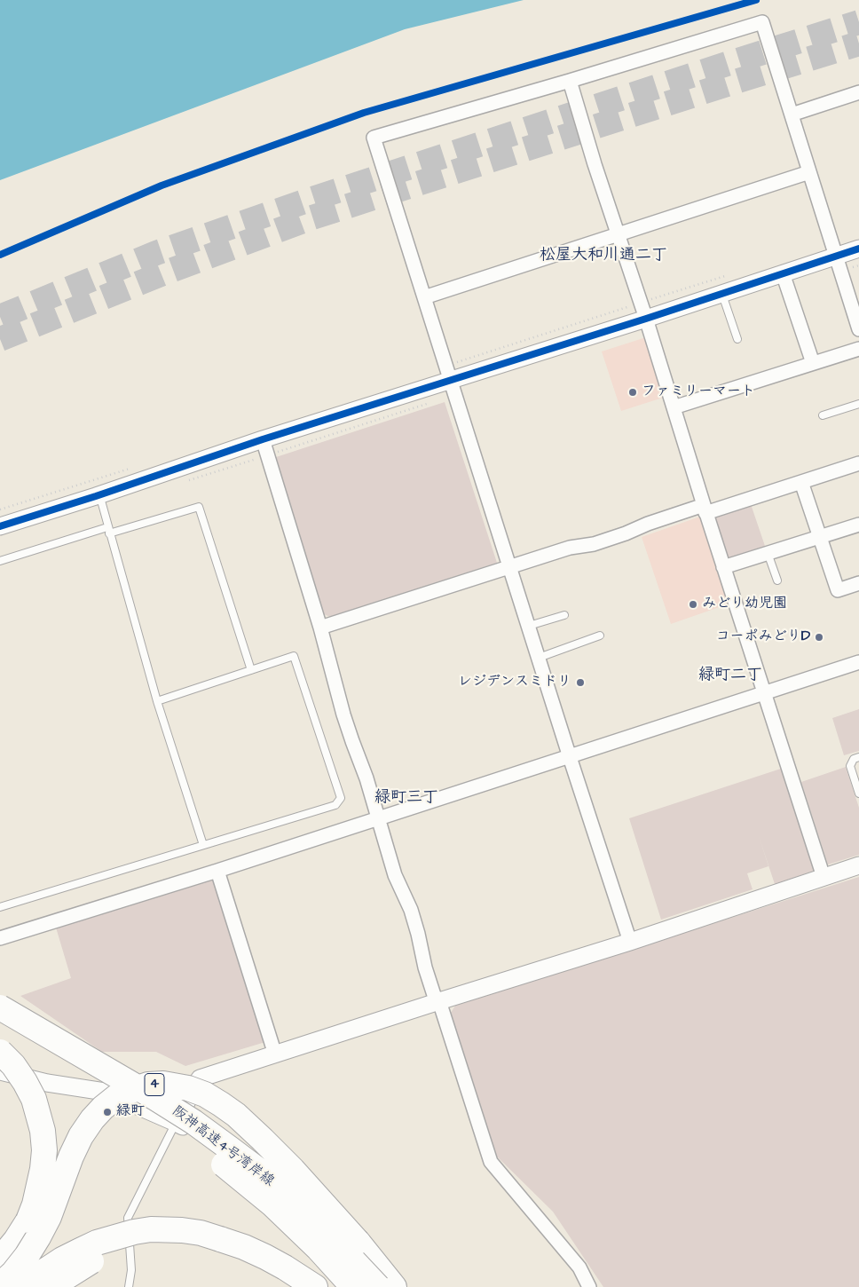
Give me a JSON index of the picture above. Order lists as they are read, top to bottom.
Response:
{
  "streets": {
    "highway": ["4", "阪神高速4号湾岸線"]
  },
  "districts": ["松屋大和川通二丁", "緑町二丁", "緑町三丁"],
  "places": [
    "ファミリーマート",
    "みどり幼児園",
    "コーポみどりD",
    "レジデンスミドリ",
    "緑町"
  ]
}
